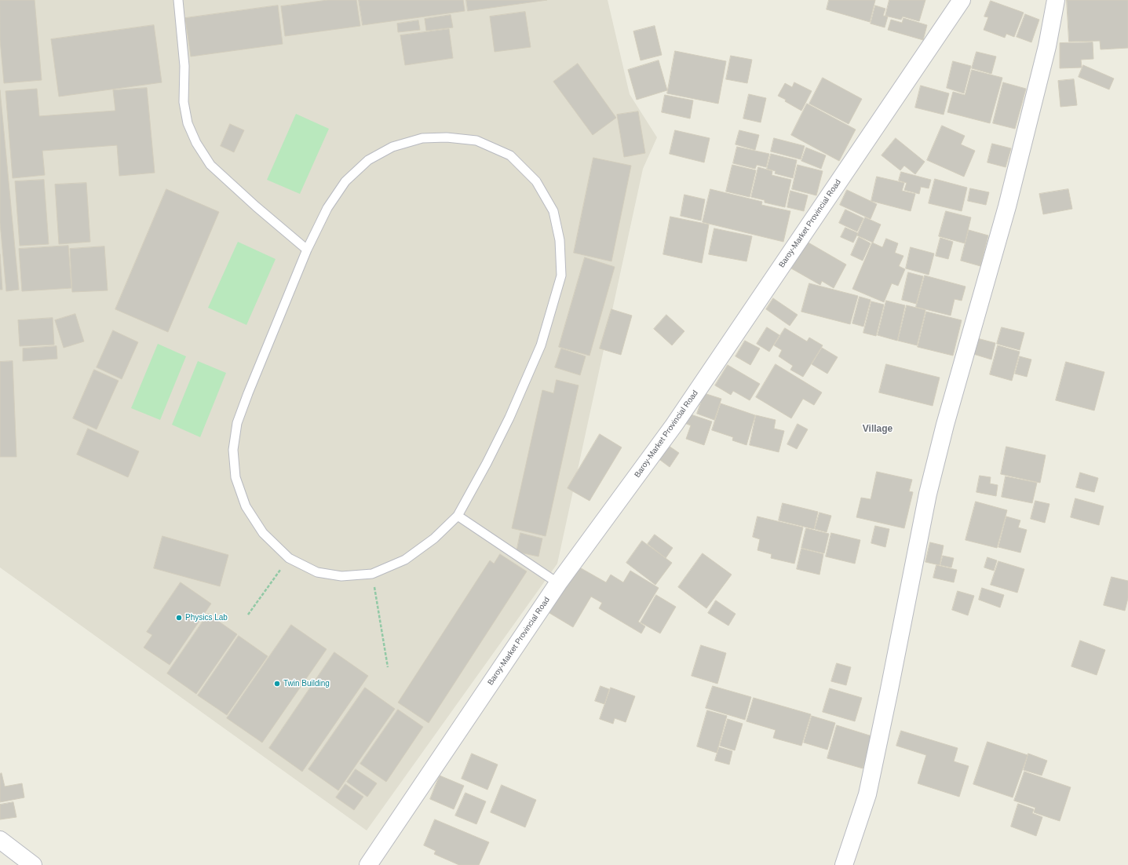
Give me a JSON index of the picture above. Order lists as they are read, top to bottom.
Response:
{
  "streets": {
    "street": ["Baroy-Market Provincial Road"]
  },
  "districts": ["Village"],
  "places": ["Physics Lab", "Twin Building"]
}
